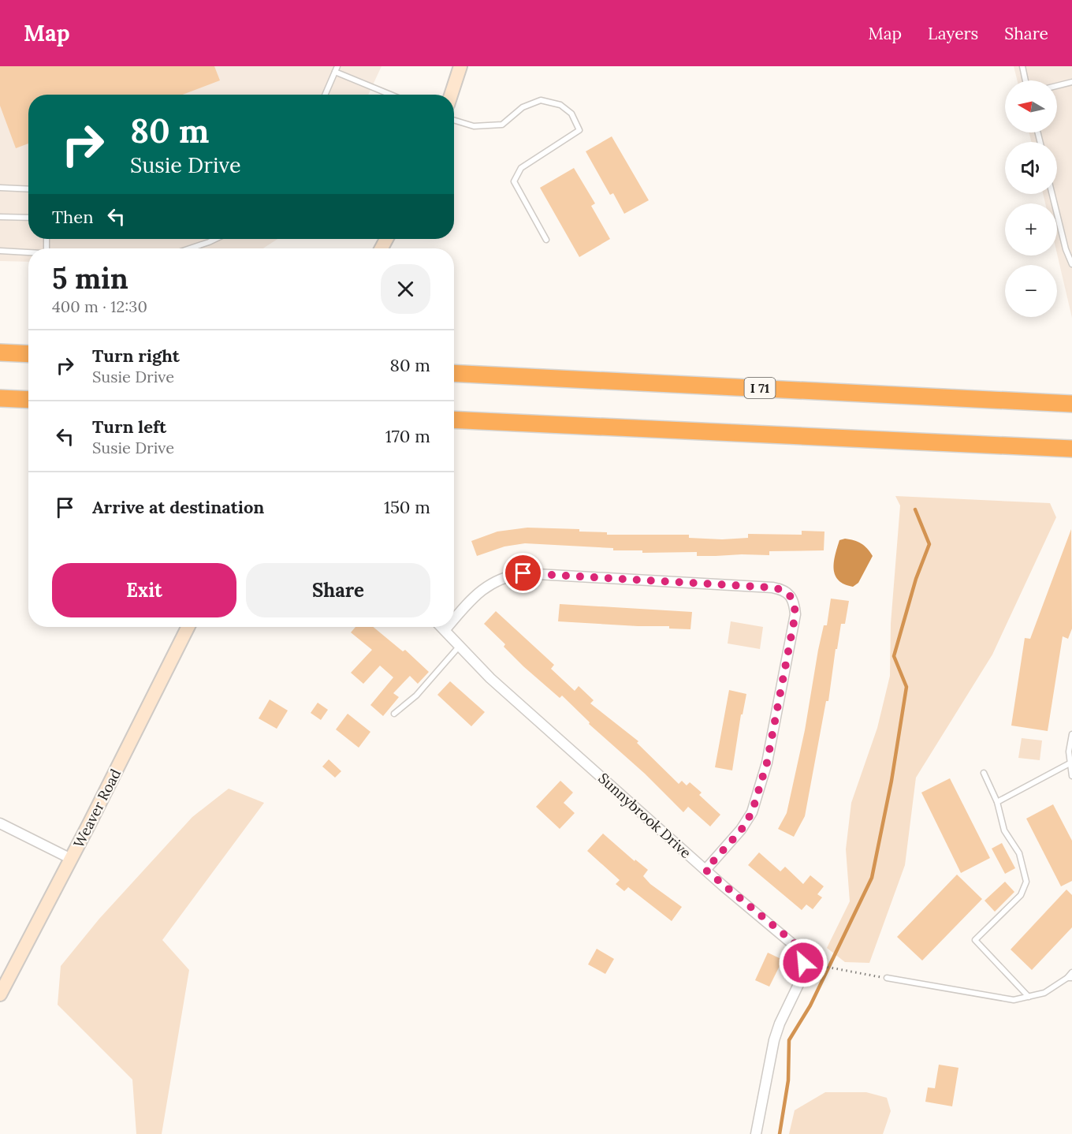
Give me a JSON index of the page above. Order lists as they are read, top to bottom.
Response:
{
  "streets": {
    "highway": ["I 71"],
    "main road": ["Weaver Road"],
    "street": ["Sunnybrook Drive"]
  },
  "north": "left",
  "page": {
    "header": "Map",
    "nav": ["Map", "Layers", "Share"],
    "map_buttons": ["+", "−"],
    "turn": ["80 m", "Susie Drive"],
    "then": "Then",
    "heading": ["5 min", "400 m · 12:30"],
    "list": [
      {
        "name": "Turn right",
        "note": "Susie Drive",
        "value": "80 m"
      },
      {
        "name": "Turn left",
        "note": "Susie Drive",
        "value": "170 m"
      },
      {
        "name": "Arrive at destination",
        "value": "150 m"
      }
    ],
    "buttons": ["Exit", "Share"]
  }
}
